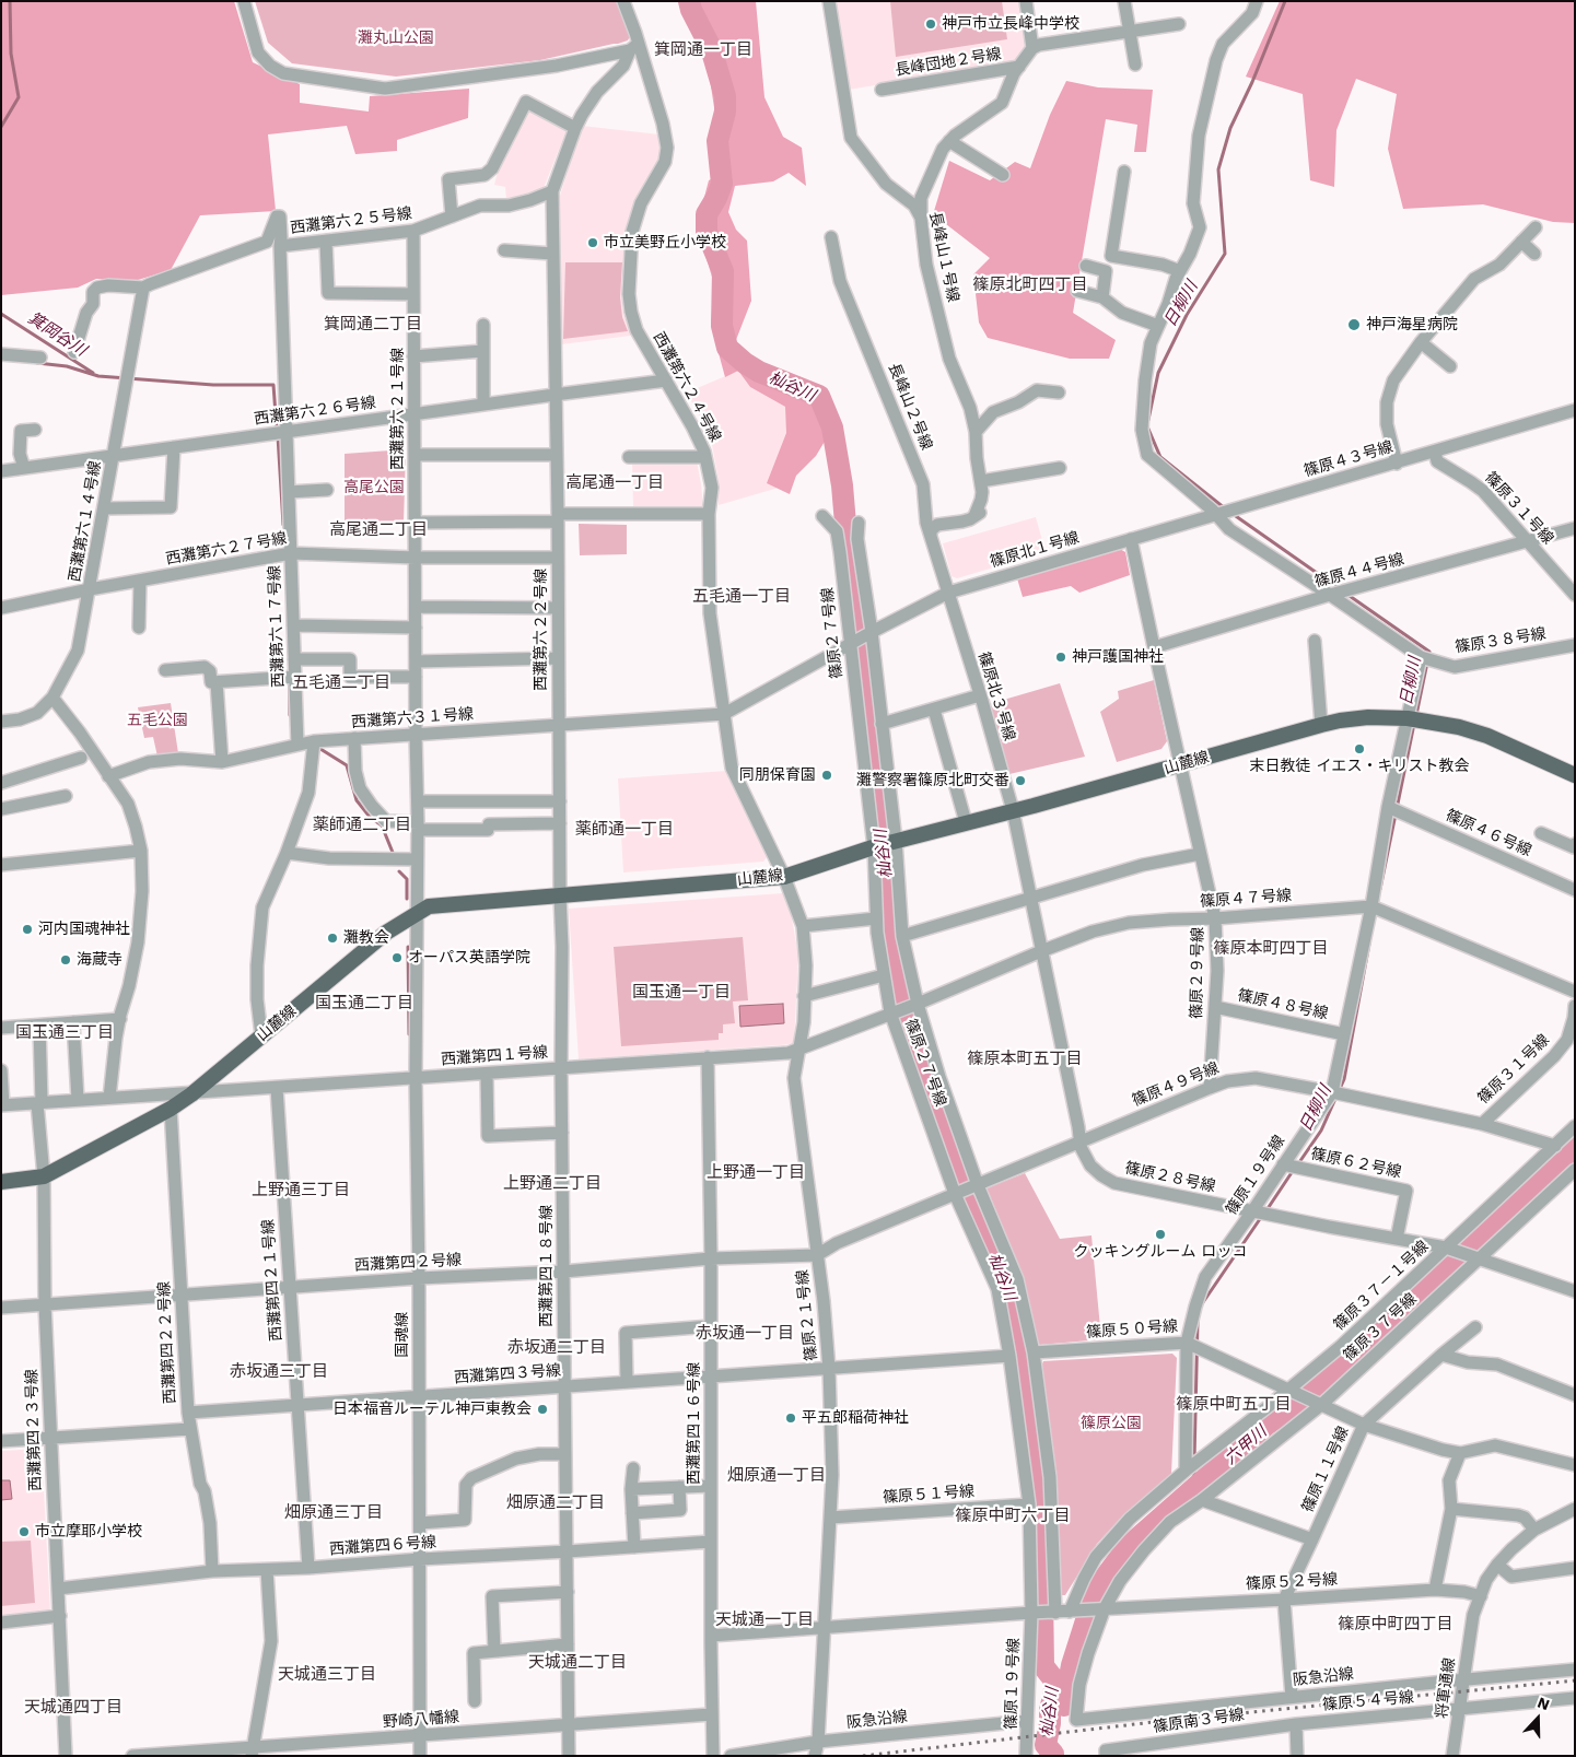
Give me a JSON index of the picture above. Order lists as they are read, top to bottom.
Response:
{
  "streets": {
    "main road": ["山麓線"],
    "street": [
      "長峰団地２号線",
      "西灘第六２５号線",
      "長峰山１号線",
      "西灘第六２４号線",
      "長峰山２号線",
      "西灘第六２１号線",
      "西灘第六２６号線",
      "篠原４３号線",
      "篠原３１号線",
      "西灘第六１４号線",
      "西灘第六２７号線",
      "篠原北１号線",
      "篠原４４号線",
      "西灘第六１７号線",
      "西灘第六２２号線",
      "篠原２７号線",
      "篠原３８号線",
      "篠原北３号線",
      "西灘第六３１号線",
      "篠原４６号線",
      "篠原４７号線",
      "篠原２９号線",
      "篠原４８号線",
      "西灘第四１号線",
      "篠原４９号線",
      "篠原６２号線",
      "篠原１９号線",
      "篠原２８号線",
      "西灘第四２号線",
      "西灘第四１８号線",
      "西灘第四２１号線",
      "篠原３７－１号線",
      "篠原２１号線",
      "篠原３７号線",
      "篠原５０号線",
      "国魂線",
      "西灘第四２２号線",
      "西灘第四３号線",
      "西灘第四１６号線",
      "西灘第四２３号線",
      "篠原１１号線",
      "篠原５１号線",
      "西灘第四６号線",
      "篠原５２号線",
      "阪急沿線",
      "将軍通線",
      "篠原５４号線",
      "野崎八幡線",
      "篠原南３号線"
    ]
  },
  "crossings": [
    ["西灘第六２５号線", "西灘第六２１号線"],
    ["西灘第六２５号線", "西灘第六１７号線"],
    ["西灘第六２５号線", "西灘第六２２号線"],
    ["長峰山１号線", "長峰山２号線"],
    ["西灘第六２４号線", "西灘第六２６号線"],
    ["西灘第六２４号線", "篠原北１号線"],
    ["西灘第六２４号線", "西灘第六３１号線"],
    ["西灘第六２４号線", "山麓線"],
    ["西灘第六２４号線", "篠原２１号線"],
    ["長峰山２号線", "篠原北１号線"],
    ["長峰山２号線", "篠原北３号線"],
    ["西灘第六２１号線", "西灘第六２６号線"],
    ["西灘第六２１号線", "西灘第六２７号線"],
    ["西灘第六２１号線", "西灘第六３１号線"],
    ["西灘第六２１号線", "山麓線"],
    ["西灘第六２１号線", "国魂線"],
    ["西灘第六２６号線", "西灘第六１４号線"],
    ["西灘第六２６号線", "西灘第六１７号線"],
    ["西灘第六２６号線", "西灘第六２２号線"],
    ["篠原４３号線", "篠原３１号線"],
    ["篠原４３号線", "篠原北１号線"],
    ["篠原４３号線", "篠原３８号線"],
    ["篠原４３号線", "篠原２９号線"],
    ["篠原３１号線", "篠原４４号線"],
    ["篠原３１号線", "篠原４９号線"],
    ["西灘第六１４号線", "西灘第六２７号線"],
    ["西灘第六１４号線", "西灘第六１７号線"],
    ["西灘第六２７号線", "西灘第六１７号線"],
    ["西灘第六２７号線", "西灘第六２２号線"],
    ["篠原北１号線", "篠原２７号線"],
    ["篠原北１号線", "篠原北３号線"],
    ["篠原北１号線", "西灘第六３１号線"],
    ["篠原北１号線", "篠原２９号線"],
    ["篠原４４号線", "篠原３８号線"],
    ["篠原４４号線", "篠原２９号線"],
    ["西灘第六１７号線", "西灘第六３１号線"],
    ["西灘第六２２号線", "西灘第六３１号線"],
    ["西灘第六２２号線", "山麓線"],
    ["西灘第六２２号線", "西灘第四１号線"],
    ["西灘第六２２号線", "西灘第四１８号線"],
    ["篠原２７号線", "山麓線"],
    ["篠原２７号線", "篠原４７号線"],
    ["篠原２７号線", "篠原４９号線"],
    ["篠原２７号線", "篠原１９号線"],
    ["篠原２７号線", "篠原５０号線"],
    ["篠原２７号線", "篠原５１号線"],
    ["篠原３８号線", "篠原１９号線"],
    ["篠原北３号線", "山麓線"],
    ["篠原北３号線", "篠原２８号線"],
    ["山麓線", "篠原２９号線"],
    ["山麓線", "西灘第四１号線"],
    ["山麓線", "篠原１９号線"],
    ["山麓線", "篠原２８号線"],
    ["山麓線", "篠原２１号線"],
    ["山麓線", "国魂線"],
    ["山麓線", "西灘第四２２号線"],
    ["山麓線", "西灘第四２３号線"],
    ["篠原４６号線", "篠原１９号線"],
    ["篠原４７号線", "篠原２９号線"],
    ["篠原４７号線", "篠原１９号線"],
    ["篠原４７号線", "篠原２８号線"],
    ["篠原２９号線", "篠原４８号線"],
    ["篠原２９号線", "篠原４９号線"],
    ["篠原４８号線", "篠原１９号線"],
    ["西灘第四１号線", "西灘第四１８号線"],
    ["西灘第四１号線", "西灘第四２１号線"],
    ["西灘第四１号線", "篠原２１号線"],
    ["西灘第四１号線", "国魂線"],
    ["西灘第四１号線", "西灘第四１６号線"],
    ["西灘第四１号線", "西灘第四２３号線"],
    ["篠原４９号線", "篠原１９号線"],
    ["篠原４９号線", "篠原２８号線"],
    ["篠原４９号線", "篠原３７－１号線"],
    ["篠原６２号線", "篠原１９号線"],
    ["篠原６２号線", "篠原２８号線"],
    ["篠原１９号線", "篠原２８号線"],
    ["篠原１９号線", "篠原３７－１号線"],
    ["篠原１９号線", "篠原５０号線"],
    ["篠原１９号線", "阪急沿線"],
    ["篠原２８号線", "篠原３７－１号線"],
    ["篠原２８号線", "篠原３７号線"],
    ["西灘第四２号線", "西灘第四１８号線"],
    ["西灘第四２号線", "西灘第四２１号線"],
    ["西灘第四２号線", "篠原２１号線"],
    ["西灘第四２号線", "国魂線"],
    ["西灘第四２号線", "西灘第四２２号線"],
    ["西灘第四２号線", "西灘第四１６号線"],
    ["西灘第四２号線", "西灘第四２３号線"],
    ["西灘第四１８号線", "西灘第四３号線"],
    ["西灘第四１８号線", "西灘第四６号線"],
    ["西灘第四１８号線", "野崎八幡線"],
    ["西灘第四２１号線", "西灘第四３号線"],
    ["西灘第四２１号線", "西灘第四６号線"],
    ["篠原３７－１号線", "篠原５０号線"],
    ["篠原２１号線", "西灘第四３号線"],
    ["篠原２１号線", "篠原５１号線"],
    ["篠原２１号線", "阪急沿線"],
    ["篠原３７号線", "篠原５０号線"],
    ["国魂線", "西灘第四３号線"],
    ["国魂線", "西灘第四６号線"],
    ["国魂線", "野崎八幡線"],
    ["西灘第四２２号線", "西灘第四３号線"],
    ["西灘第四２２号線", "西灘第四６号線"],
    ["西灘第四３号線", "西灘第四１６号線"],
    ["西灘第四１６号線", "西灘第四６号線"],
    ["西灘第四１６号線", "野崎八幡線"],
    ["西灘第四２３号線", "西灘第四６号線"],
    ["篠原１１号線", "篠原５２号線"],
    ["篠原５２号線", "阪急沿線"],
    ["篠原５２号線", "将軍通線"],
    ["阪急沿線", "将軍通線"],
    ["将軍通線", "篠原５４号線"],
    ["篠原５４号線", "篠原南３号線"]
  ],
  "districts": [
    "箕岡通一丁目",
    "篠原北町四丁目",
    "箕岡通二丁目",
    "高尾通一丁目",
    "高尾通二丁目",
    "五毛通一丁目",
    "五毛通二丁目",
    "薬師通二丁目",
    "薬師通一丁目",
    "篠原本町四丁目",
    "国玉通一丁目",
    "国玉通二丁目",
    "国玉通三丁目",
    "篠原本町五丁目",
    "上野通一丁目",
    "上野通二丁目",
    "上野通三丁目",
    "赤坂通一丁目",
    "赤坂通二丁目",
    "赤坂通三丁目",
    "篠原中町五丁目",
    "畑原通一丁目",
    "畑原通二丁目",
    "畑原通三丁目",
    "篠原中町六丁目",
    "天城通一丁目",
    "篠原中町四丁目",
    "天城通二丁目",
    "天城通三丁目",
    "天城通四丁目"
  ],
  "water": [
    "日柳川",
    "箕岡谷川",
    "杣谷川",
    "六甲川"
  ],
  "parks": [
    "灘丸山公園",
    "高尾公園",
    "五毛公園",
    "篠原公園"
  ],
  "places": [
    "神戸市立長峰中学校",
    "市立美野丘小学校",
    "神戸海星病院",
    "神戸護国神社",
    "末日教徒 イエス・キリスト教会",
    "同朋保育園",
    "灘警察署篠原北町交番",
    "河内国魂神社",
    "灘教会",
    "オーパス英語学院",
    "海蔵寺",
    "クッキングルーム ロッコ",
    "日本福音ルーテル神戸東教会",
    "平五郎稲荷神社",
    "市立摩耶小学校"
  ],
  "north": "top"
}
